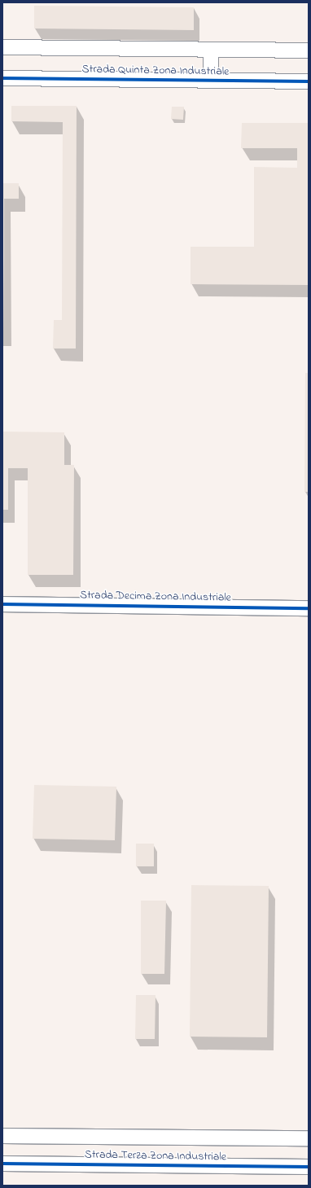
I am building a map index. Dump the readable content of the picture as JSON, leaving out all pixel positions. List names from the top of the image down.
{
  "streets": {
    "street": ["Strada Quinta Zona Industriale", "Strada Decima Zona Industriale", "Strada Terza Zona Industriale"]
  }
}
